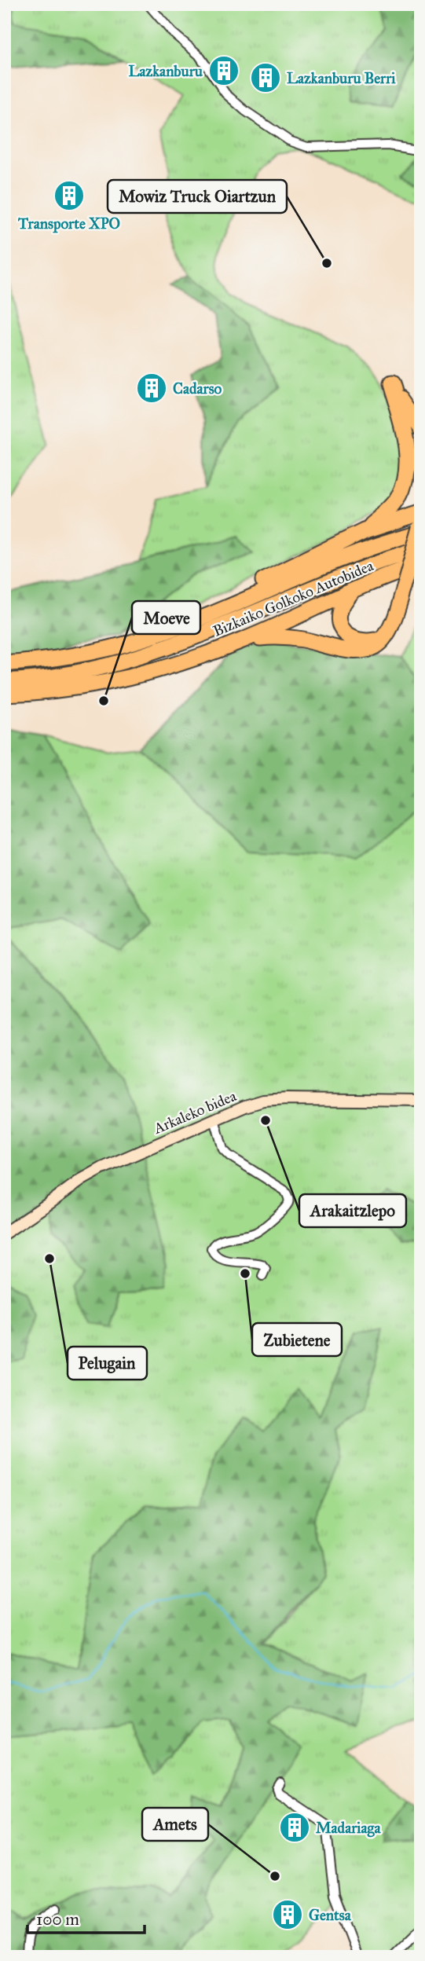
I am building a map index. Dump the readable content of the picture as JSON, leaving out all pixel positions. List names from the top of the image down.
{
  "streets": {
    "highway": ["Bizkaiko Golkoko Autobidea"],
    "street": ["Arkaleko bidea"]
  },
  "places": {
    "building": [
      "Lazkanburu",
      "Lazkanburu Berri",
      "Transporte XPO",
      "Cadarso",
      "Madariaga",
      "Gentsa"
    ],
    "other": [
      "Mowiz Truck Oiartzun",
      "Moeve",
      "Arakaitzlepo",
      "Pelugain",
      "Zubietene",
      "Amets"
    ]
  },
  "scale_bar": "100 m"
}
